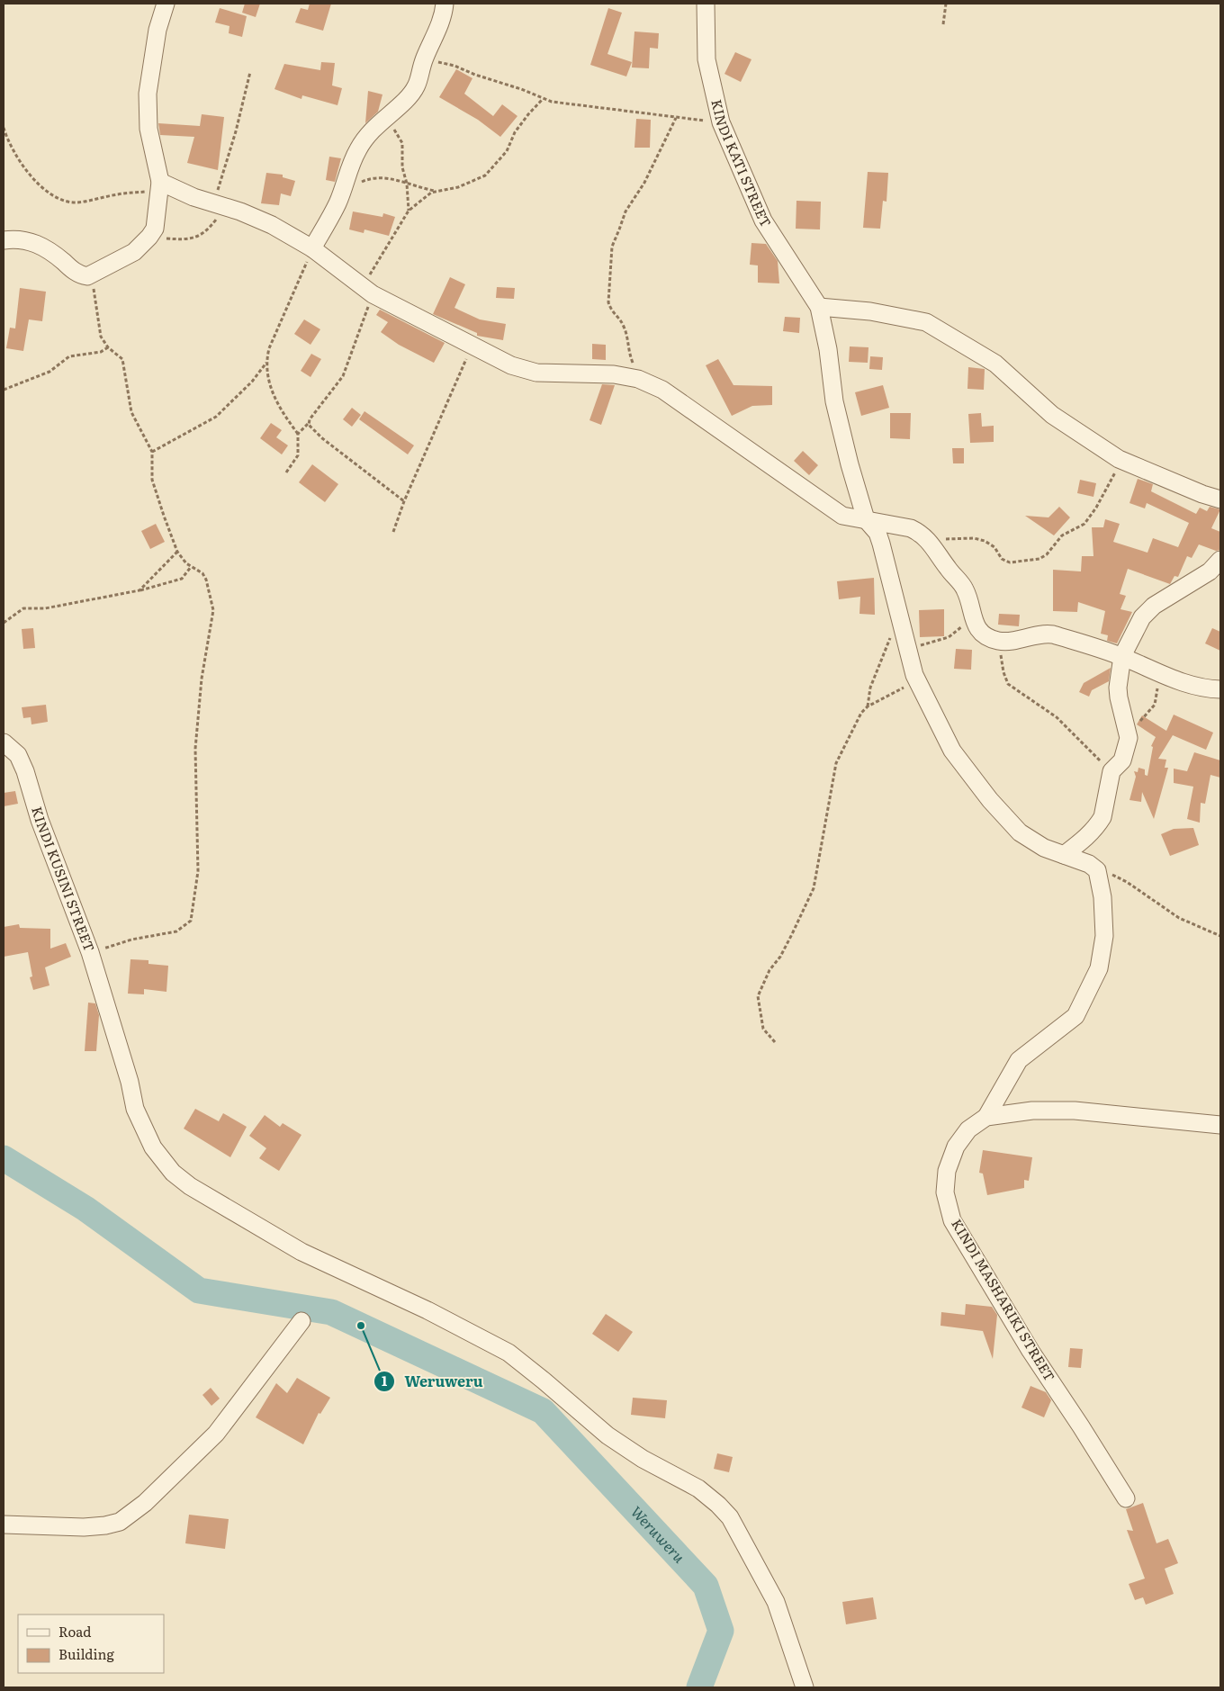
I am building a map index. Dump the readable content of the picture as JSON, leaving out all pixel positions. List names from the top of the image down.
{
  "streets": {
    "street": ["KINDI KATI STREET", "KINDI KUSINI STREET", "KINDI MASHARIKI STREET"]
  },
  "water": ["Weruweru"],
  "places": ["Weruweru"],
  "legend": ["Road", "Building"]
}
